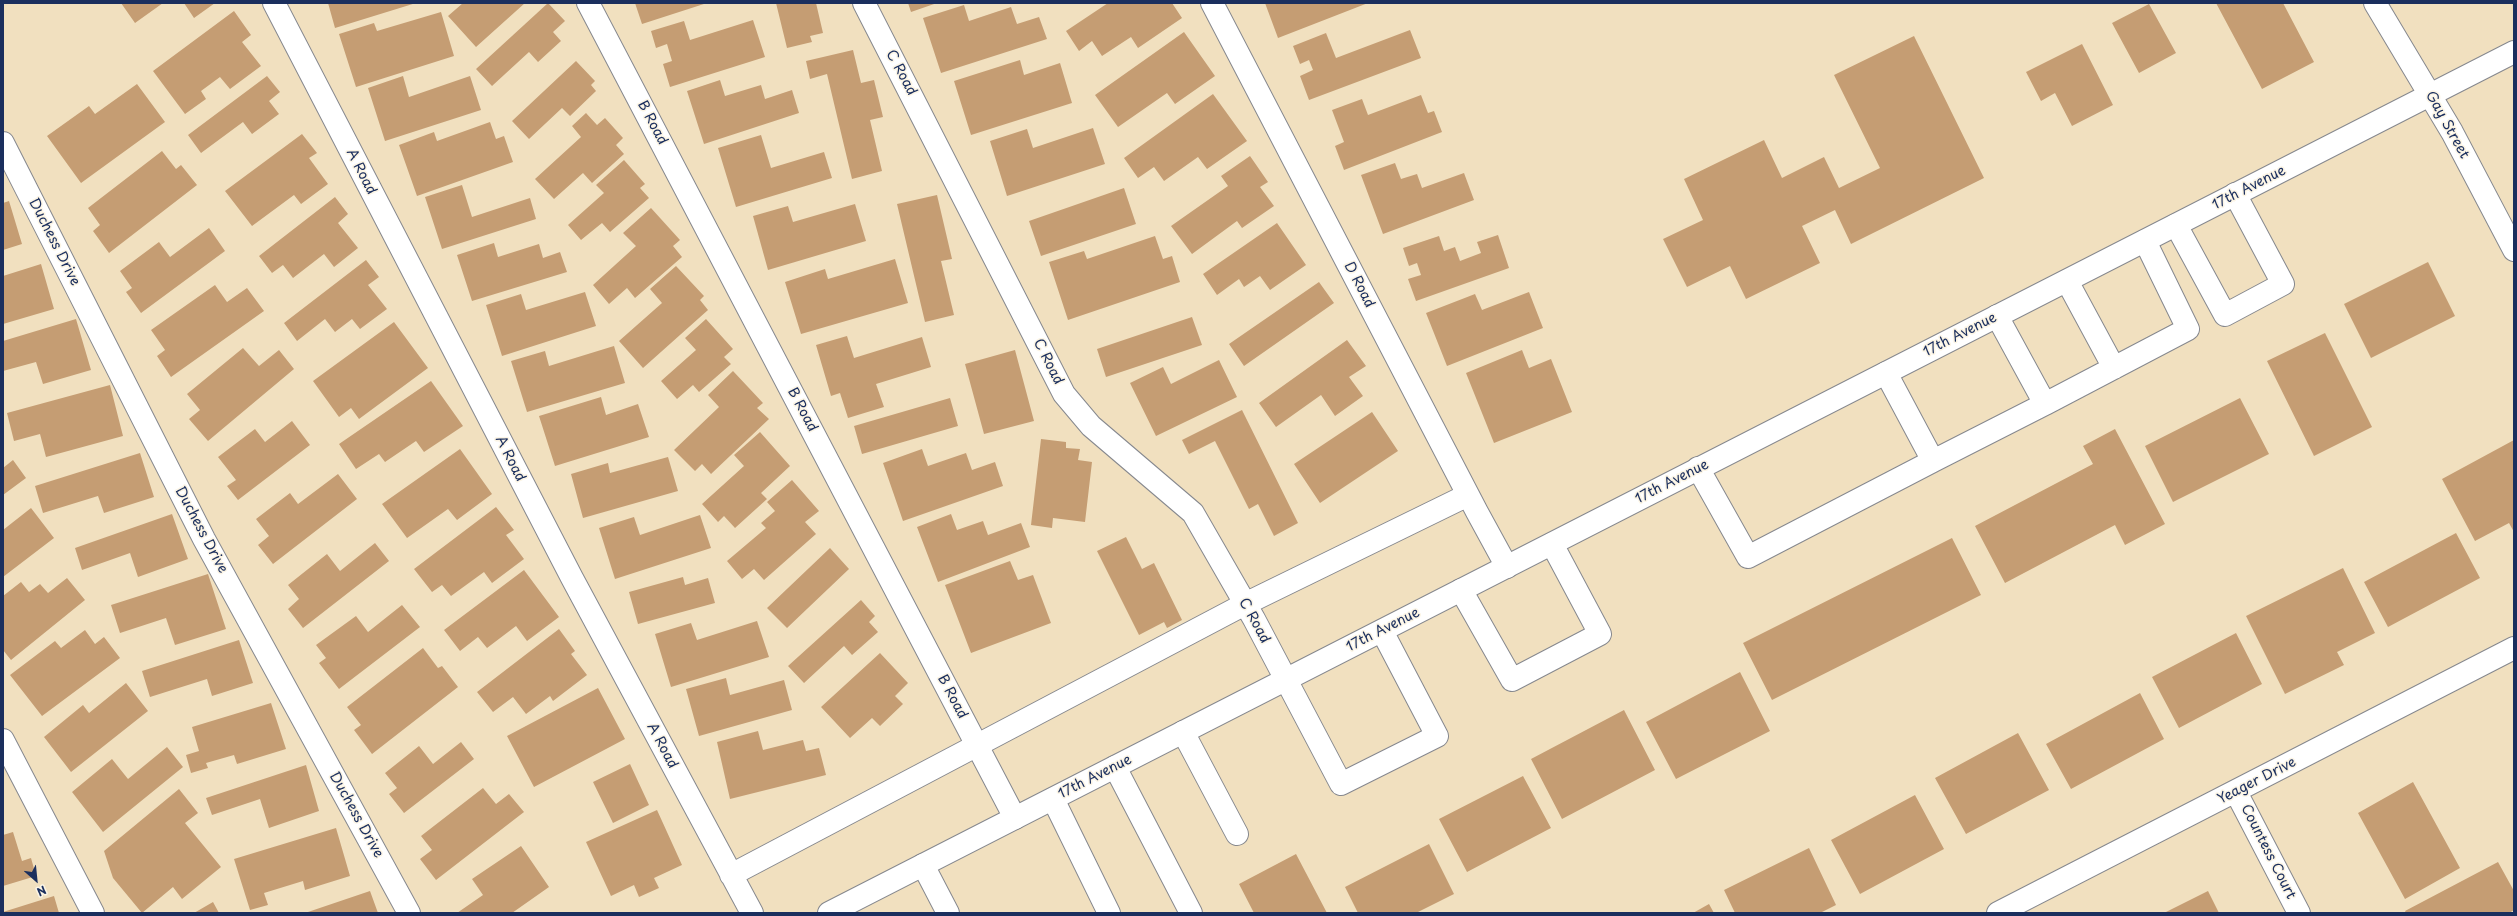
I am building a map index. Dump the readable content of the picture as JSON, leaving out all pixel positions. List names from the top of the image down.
{
  "streets": {
    "street": [
      "C Road",
      "B Road",
      "Gay Street",
      "A Road",
      "17th Avenue",
      "Duchess Drive",
      "D Road",
      "Yeager Drive",
      "Countess Court"
    ]
  },
  "crossings": [
    ["C Road", "17th Avenue"],
    ["B Road", "17th Avenue"],
    ["Gay Street", "17th Avenue"],
    ["17th Avenue", "D Road"],
    ["Yeager Drive", "Countess Court"]
  ],
  "north": "bottom right"
}
